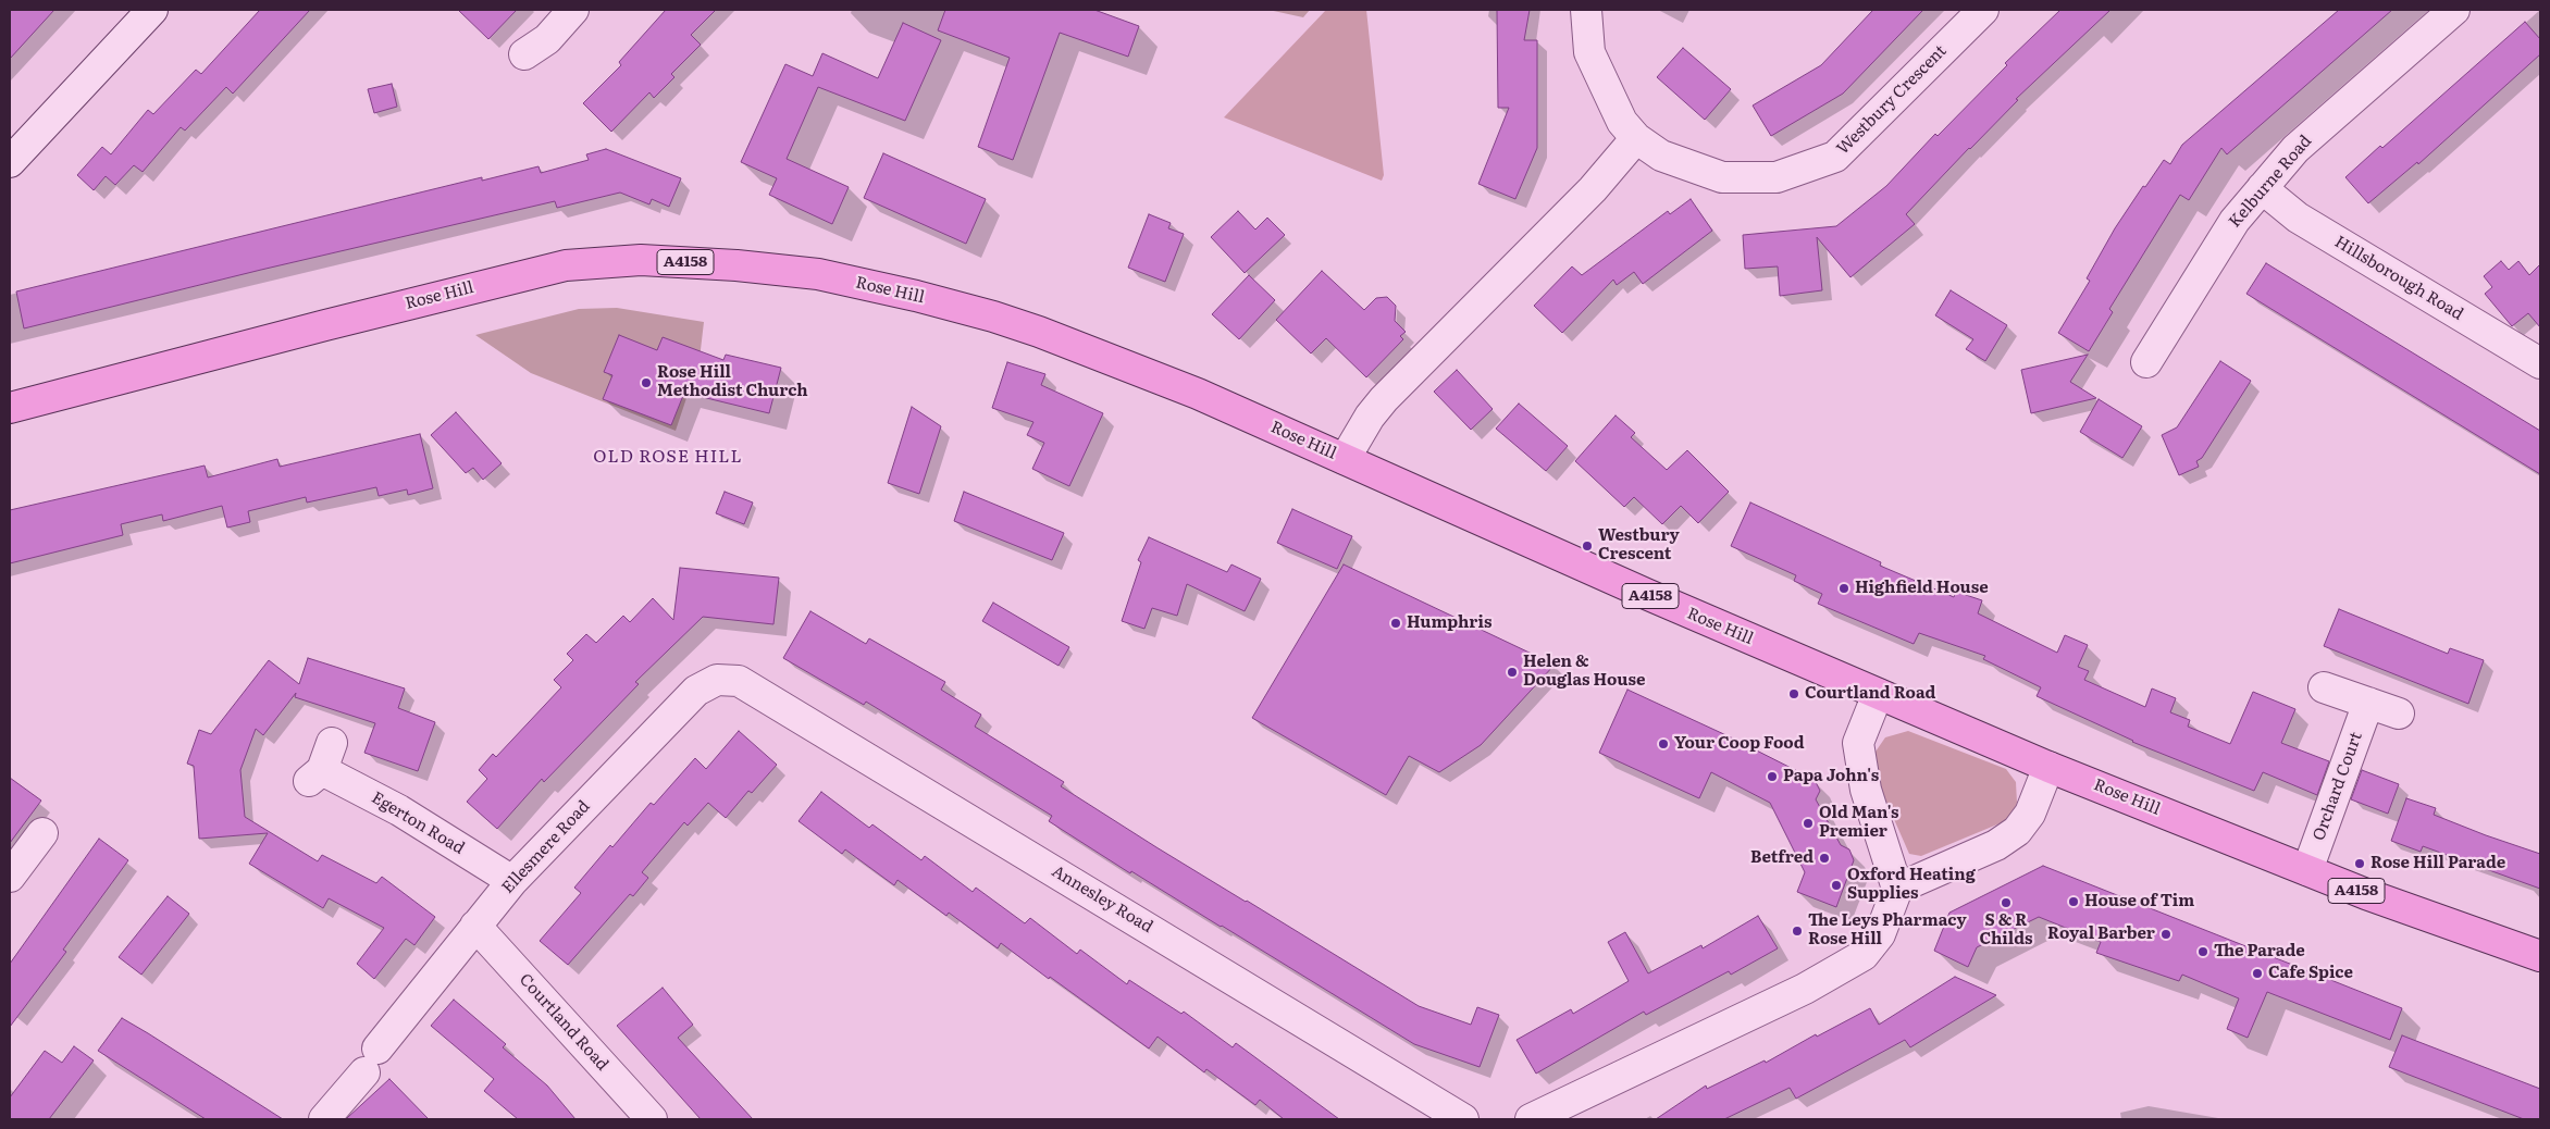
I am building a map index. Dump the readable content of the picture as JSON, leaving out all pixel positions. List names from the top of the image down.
{
  "streets": {
    "main road": ["A4158", "Rose Hill"],
    "street": [
      "Westbury Crescent",
      "Kelburne Road",
      "Hillsborough Road",
      "Orchard Court",
      "Egerton Road",
      "Ellesmere Road",
      "Annesley Road",
      "Courtland Road"
    ]
  },
  "crossings": [
    ["Kelburne Road", "Hillsborough Road"],
    ["Rose Hill", "Orchard Court"],
    ["Egerton Road", "Ellesmere Road"],
    ["Ellesmere Road", "Annesley Road"],
    ["Ellesmere Road", "Courtland Road"]
  ],
  "districts": ["OLD ROSE HILL"],
  "places": [
    "Rose Hill Methodist Church",
    "Westbury Crescent",
    "Highfield House",
    "Humphris",
    "Helen & Douglas House",
    "Courtland Road",
    "Your Coop Food",
    "Papa John's",
    "Old Man's Premier",
    "Betfred",
    "Rose Hill Parade",
    "Oxford Heating Supplies",
    "House of Tim",
    "S & R Childs",
    "The Leys Pharmacy Rose Hill",
    "Royal Barber",
    "The Parade",
    "Cafe Spice"
  ]
}
